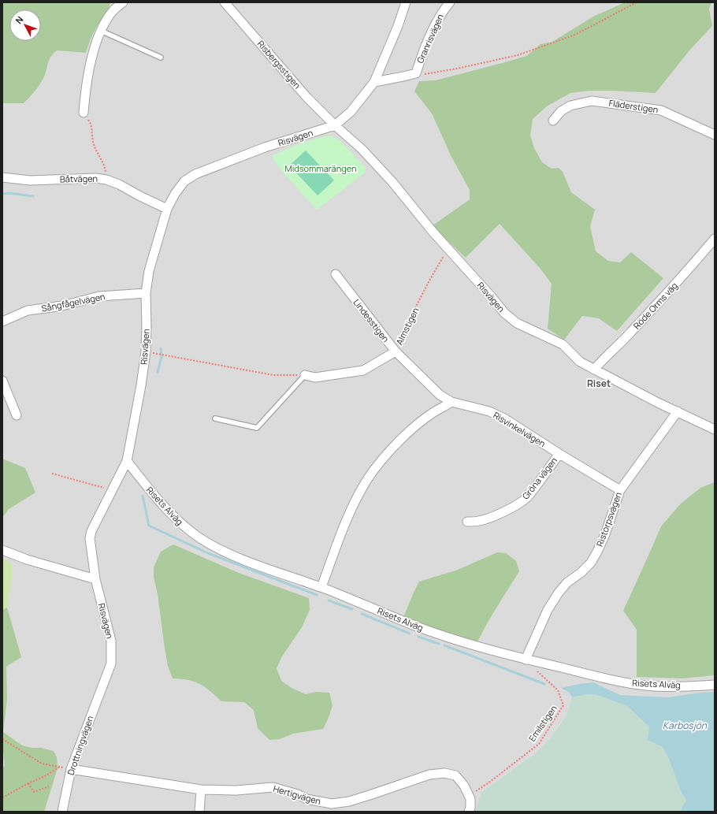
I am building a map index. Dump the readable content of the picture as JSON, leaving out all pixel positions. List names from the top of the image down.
{
  "streets": {
    "street": [
      "Granrisvägen",
      "Risbergsstigen",
      "Fläderstigen",
      "Risvägen",
      "Båtvägen",
      "Sångfågelvägen",
      "Röde Orms väg",
      "Lindesstigen",
      "Almstigen",
      "Risvinkelvägen",
      "Gröna vägen",
      "Risets Alväg",
      "Ristorpsvägen",
      "Drottningvägen",
      "Hertigvägen"
    ],
    "path": ["Emilstigen"]
  },
  "crossings": [
    ["Risbergsstigen", "Risvägen"],
    ["Risvägen", "Båtvägen"],
    ["Risvägen", "Sångfågelvägen"],
    ["Risvägen", "Röde Orms väg"],
    ["Risvägen", "Almstigen"],
    ["Risvägen", "Risets Alväg"],
    ["Risvägen", "Ristorpsvägen"],
    ["Risvägen", "Drottningvägen"],
    ["Lindesstigen", "Almstigen"],
    ["Lindesstigen", "Risvinkelvägen"],
    ["Risvinkelvägen", "Gröna vägen"],
    ["Risvinkelvägen", "Ristorpsvägen"],
    ["Risets Alväg", "Ristorpsvägen"],
    ["Emilstigen", "Hertigvägen"],
    ["Drottningvägen", "Hertigvägen"]
  ],
  "districts": ["Riset"],
  "water": ["Karbosjön"],
  "parks": ["Midsommarängen"],
  "north": "top left"
}
